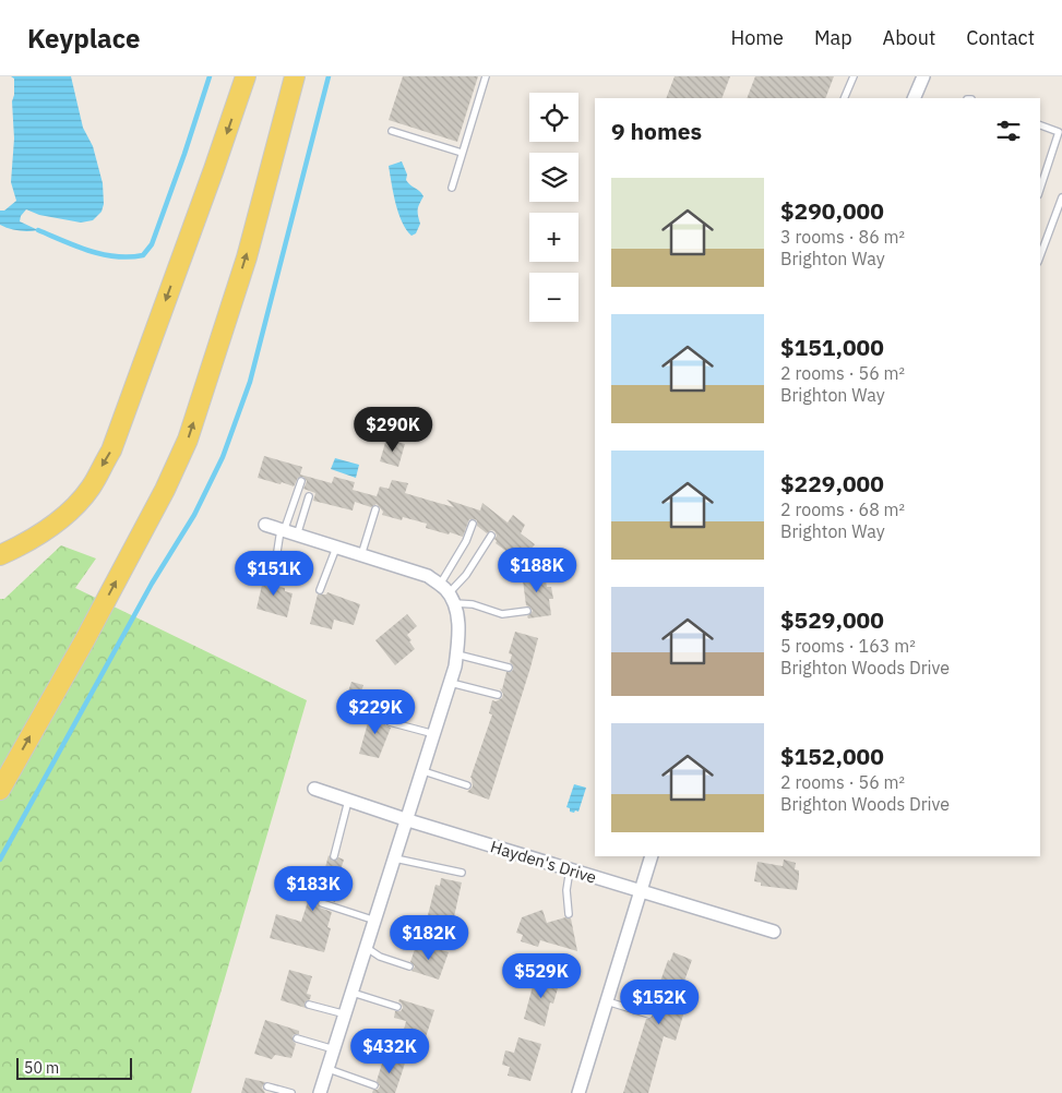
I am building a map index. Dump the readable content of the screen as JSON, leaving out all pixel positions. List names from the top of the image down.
{
  "streets": {
    "street": ["Hayden's Drive"]
  },
  "scale_bar": "50 m",
  "page": {
    "header": "Keyplace",
    "nav": [
      "Home",
      "Map",
      "About",
      "Contact"
    ],
    "map_buttons": ["+", "−"],
    "heading": "9 homes",
    "list": [
      {
        "name": "$290,000",
        "note": "3 rooms · 86 m² · Brighton Way"
      },
      {
        "name": "$151,000",
        "note": "2 rooms · 56 m² · Brighton Way"
      },
      {
        "name": "$229,000",
        "note": "2 rooms · 68 m² · Brighton Way"
      },
      {
        "name": "$529,000",
        "note": "5 rooms · 163 m² · Brighton Woods Drive"
      },
      {
        "name": "$152,000",
        "note": "2 rooms · 56 m² · Brighton Woods Drive"
      }
    ],
    "price": [
      "$290K",
      "$188K",
      "$151K",
      "$229K",
      "$183K",
      "$182K",
      "$529K",
      "$152K",
      "$432K"
    ],
    "scale": "50 m"
  }
}
